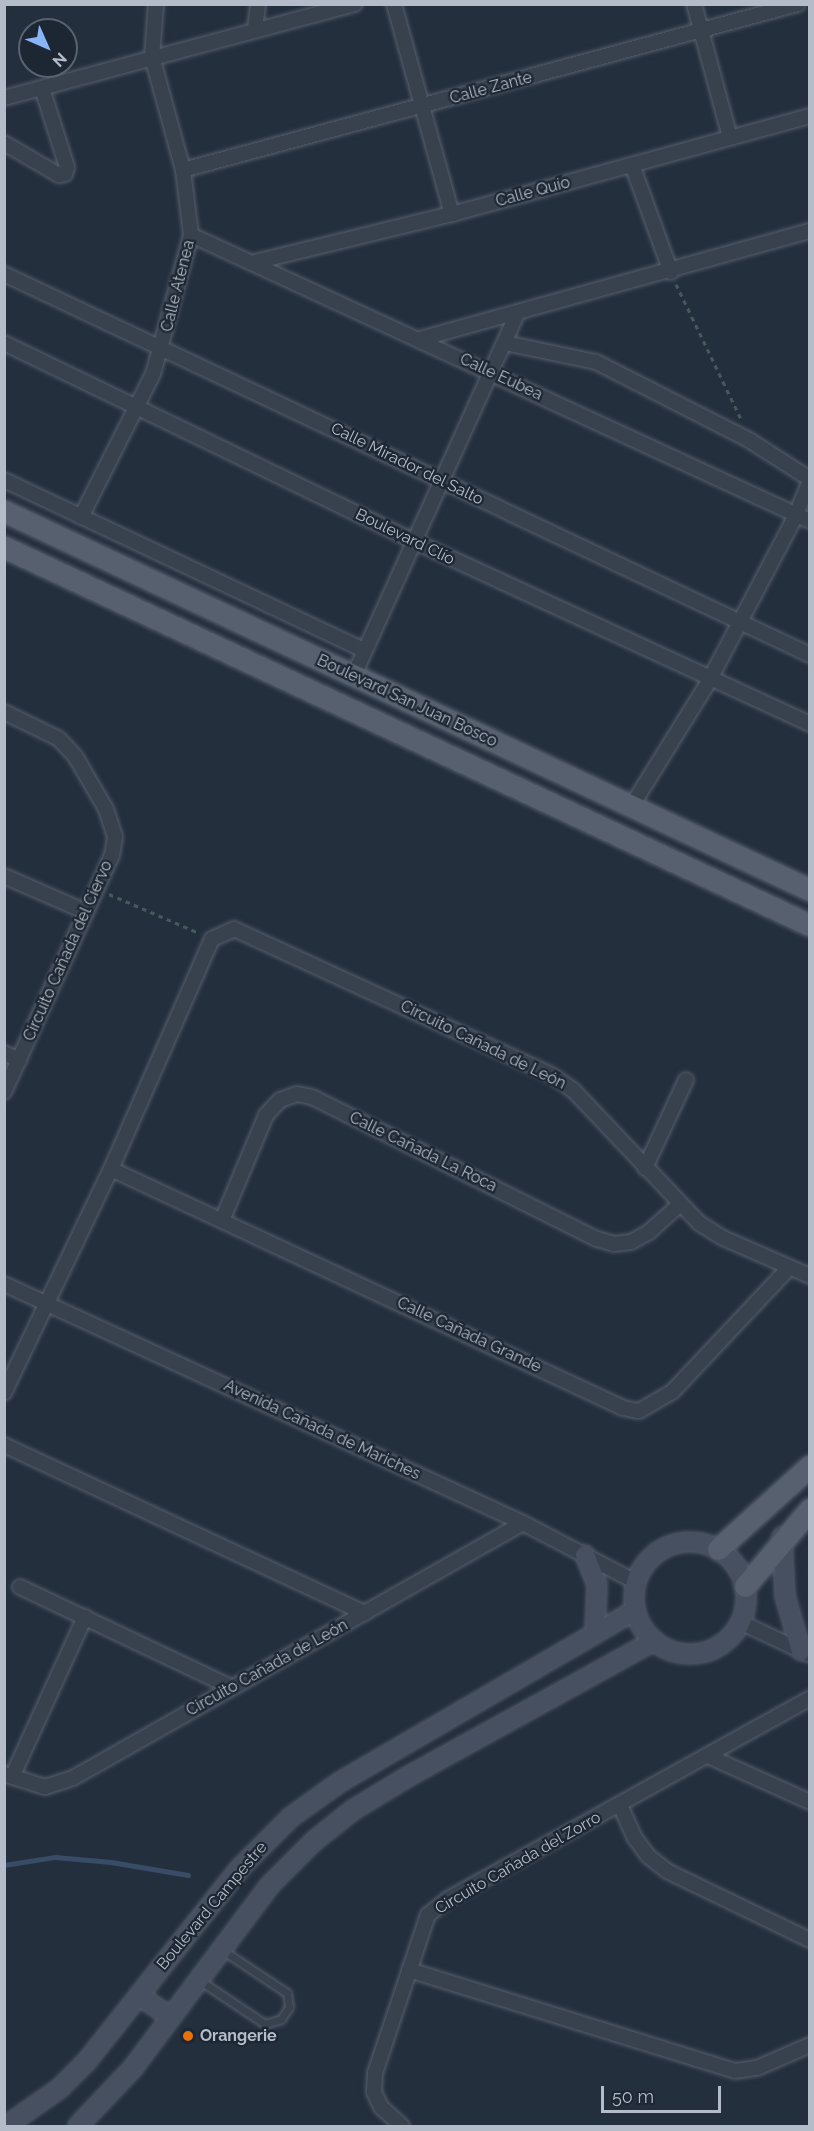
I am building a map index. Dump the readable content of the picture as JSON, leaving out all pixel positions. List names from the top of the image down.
{
  "streets": {
    "main road": ["Boulevard San Juan Bosco"],
    "street": [
      "Calle Zante",
      "Calle Quío",
      "Calle Atenea",
      "Calle Eubea",
      "Calle Mirador del Salto",
      "Boulevard Clío",
      "Circuito Cañada del Ciervo",
      "Circuito Cañada de León",
      "Calle Cañada La Roca",
      "Calle Cañada Grande",
      "Avenida Cañada de Mariches",
      "Circuito Cañada del Zorro",
      "Boulevard Campestre"
    ]
  },
  "crossings": [
    ["Calle Zante", "Calle Atenea"],
    ["Calle Quío", "Calle Eubea"],
    ["Calle Atenea", "Calle Eubea"],
    ["Calle Atenea", "Calle Mirador del Salto"],
    ["Calle Atenea", "Boulevard Clío"],
    ["Circuito Cañada de León", "Calle Cañada La Roca"],
    ["Circuito Cañada de León", "Calle Cañada Grande"],
    ["Circuito Cañada de León", "Avenida Cañada de Mariches"],
    ["Calle Cañada La Roca", "Calle Cañada Grande"],
    ["Avenida Cañada de Mariches", "Boulevard Campestre"]
  ],
  "places": ["Orangerie"],
  "scale_bar": "50 m",
  "north": "bottom right"
}
